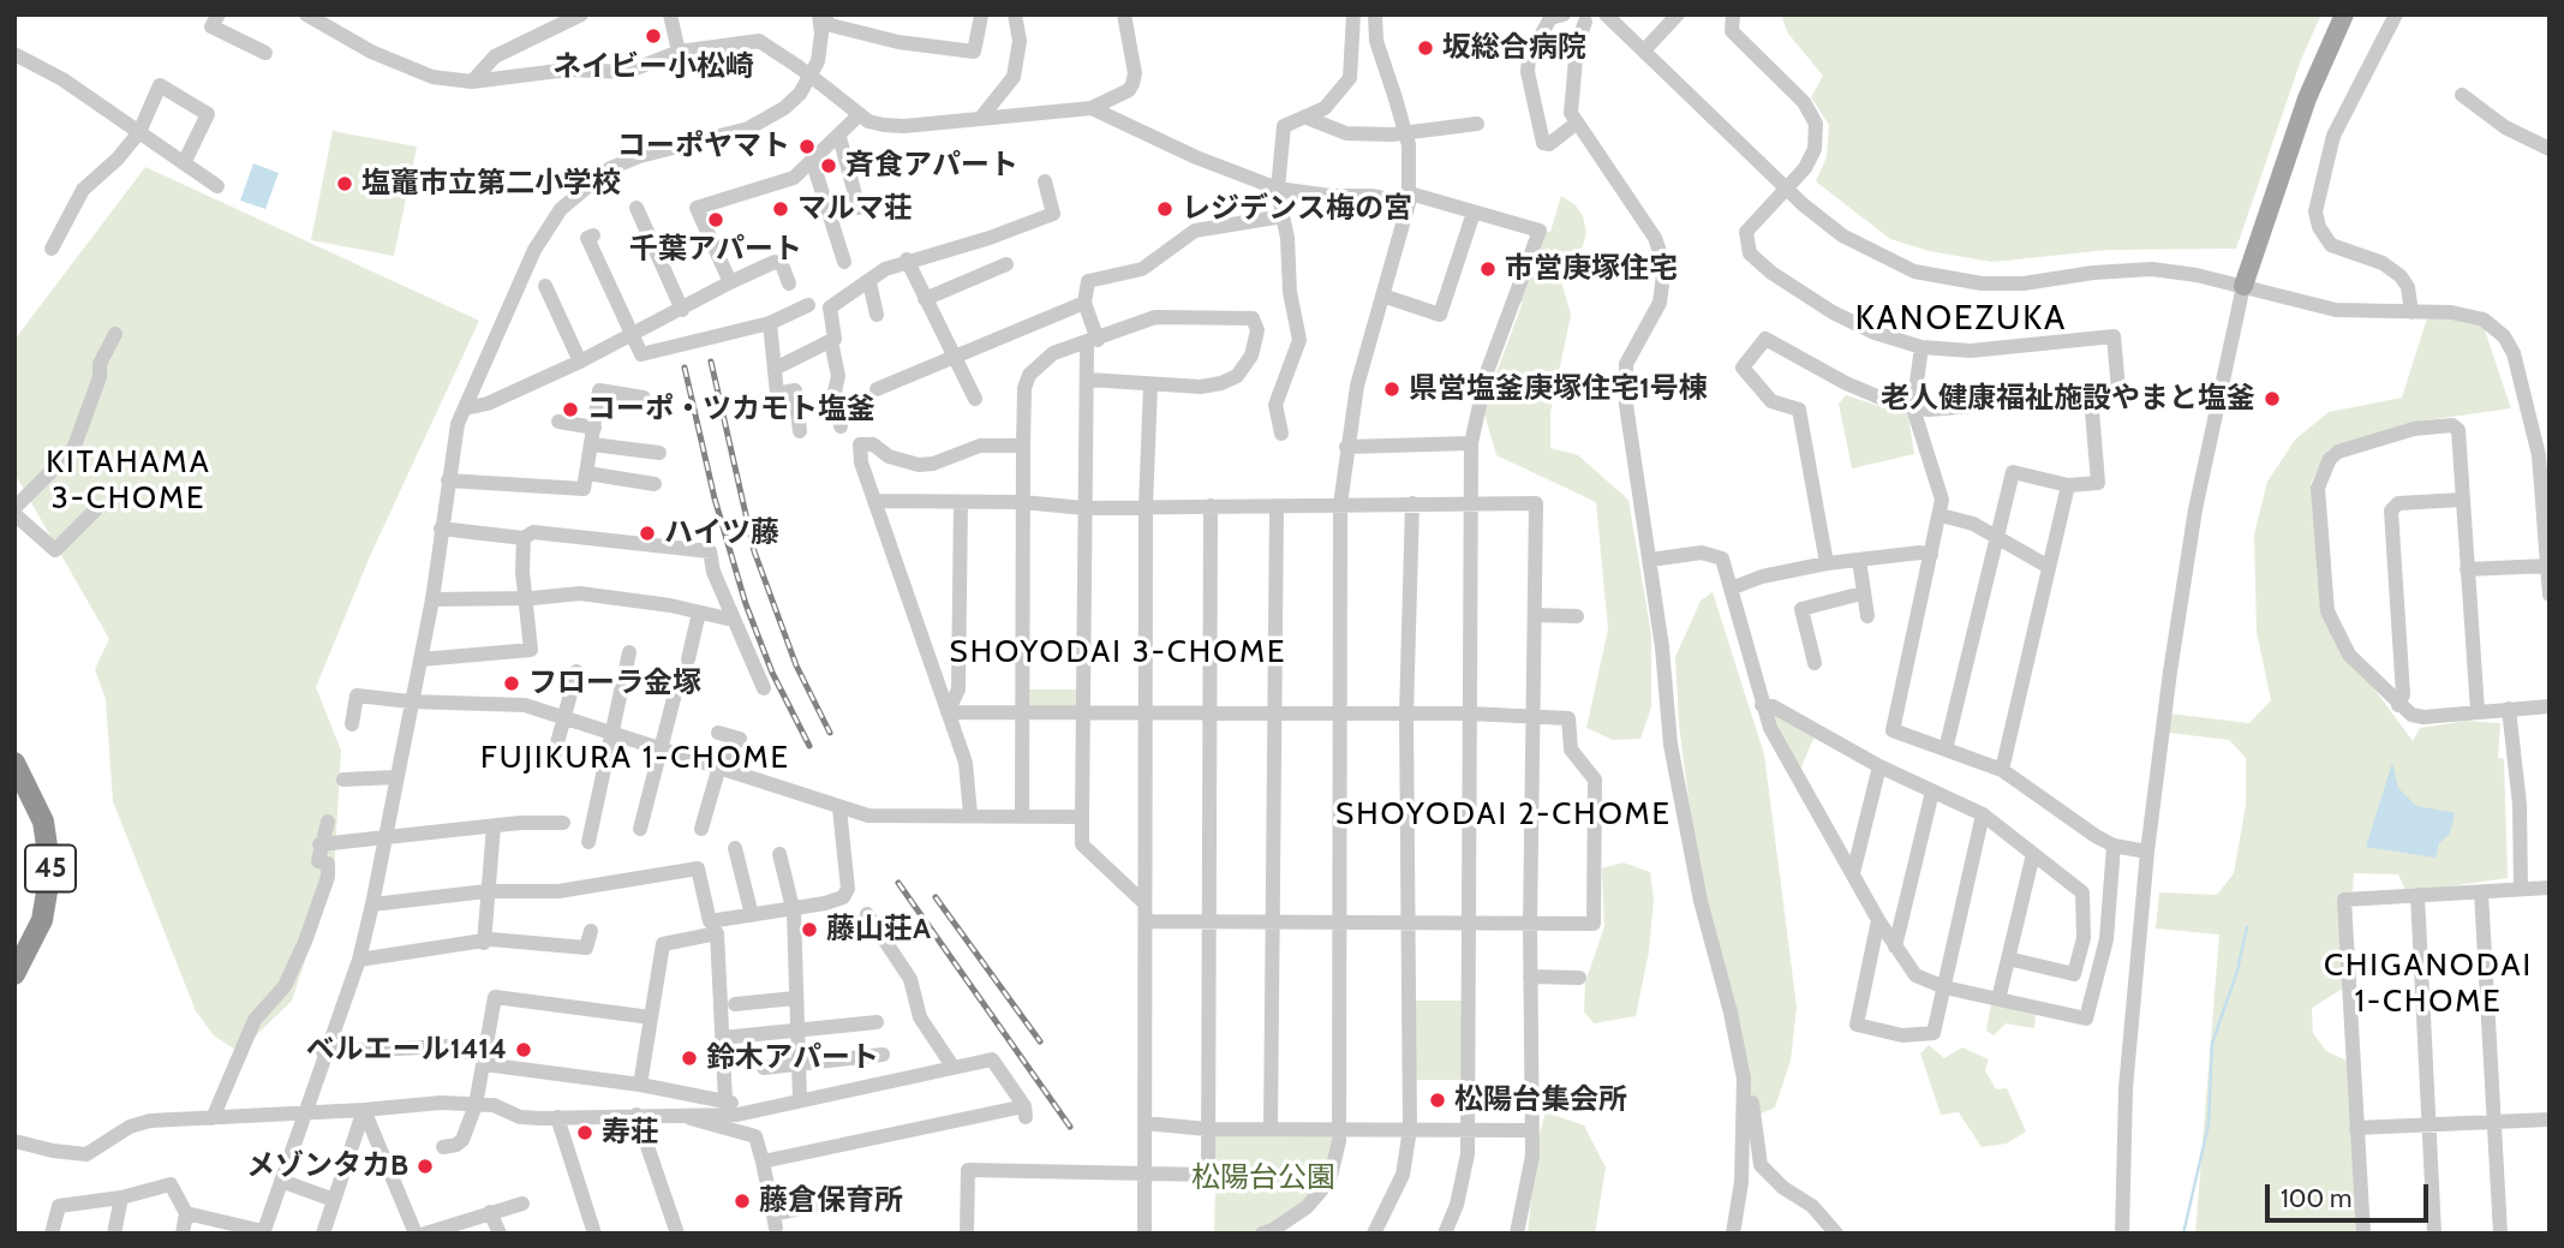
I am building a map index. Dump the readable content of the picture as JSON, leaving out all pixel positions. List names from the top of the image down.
{
  "streets": {
    "highway": ["45"]
  },
  "districts": [
    "KANOEZUKA",
    "KITAHAMA 3-CHOME",
    "SHOYODAI 3-CHOME",
    "FUJIKURA 1-CHOME",
    "SHOYODAI 2-CHOME",
    "CHIGANODAI 1-CHOME"
  ],
  "parks": ["松陽台公園"],
  "places": [
    "ネイビー小松崎",
    "坂総合病院",
    "コーポヤマト",
    "斉食アパート",
    "塩竈市立第二小学校",
    "マルマ荘",
    "レジデンス梅の宮",
    "千葉アパート",
    "市営庚塚住宅",
    "県営塩釜庚塚住宅1号棟",
    "老人健康福祉施設やまと塩釜",
    "コーポ・ツカモト塩釜",
    "ハイツ藤",
    "フローラ金塚",
    "藤山荘A",
    "ベルエール1414",
    "鈴木アパート",
    "松陽台集会所",
    "寿荘",
    "メゾンタカB",
    "藤倉保育所"
  ],
  "scale_bar": "100 m"
}
